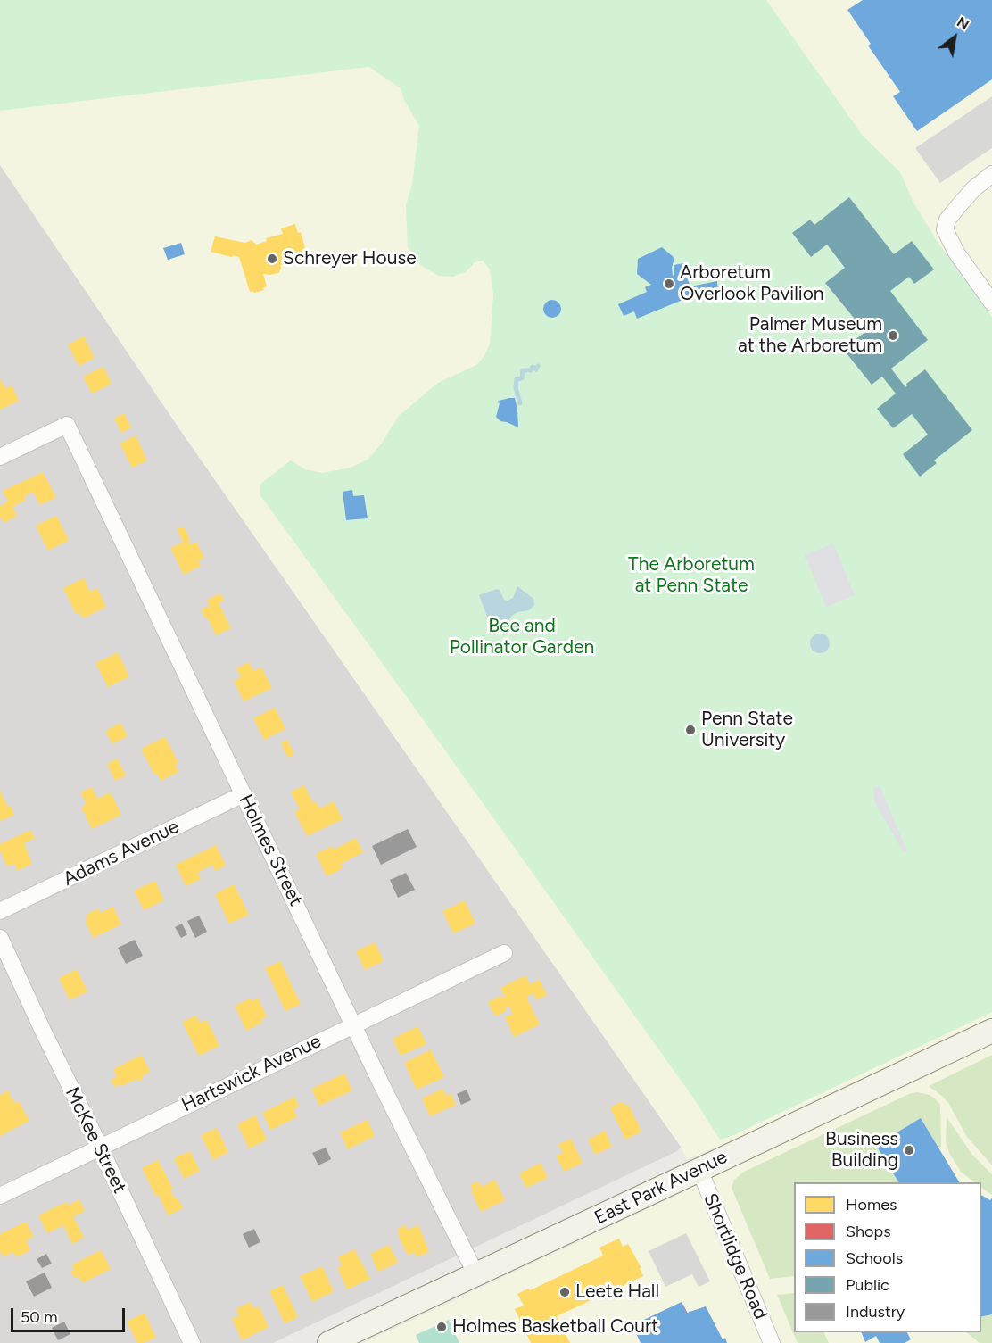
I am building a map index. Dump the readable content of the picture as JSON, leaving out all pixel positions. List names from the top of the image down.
{
  "streets": {
    "main road": ["East Park Avenue"],
    "street": [
      "Holmes Street",
      "Adams Avenue",
      "Hartswick Avenue",
      "McKee Street",
      "Shortlidge Road"
    ]
  },
  "crossings": [
    ["Holmes Street", "Adams Avenue"],
    ["Holmes Street", "Hartswick Avenue"],
    ["Holmes Street", "East Park Avenue"],
    ["Hartswick Avenue", "McKee Street"],
    ["East Park Avenue", "Shortlidge Road"]
  ],
  "parks": ["The Arboretum at Penn State", "Bee and Pollinator Garden"],
  "places": [
    "Schreyer House",
    "Arboretum Overlook Pavilion",
    "Palmer Museum at the Arboretum",
    "Penn State University",
    "Business Building",
    "Leete Hall",
    "Holmes Basketball Court"
  ],
  "legend": [
    "Homes",
    "Shops",
    "Schools",
    "Public",
    "Industry"
  ],
  "scale_bar": "50 m",
  "north": "top right"
}
